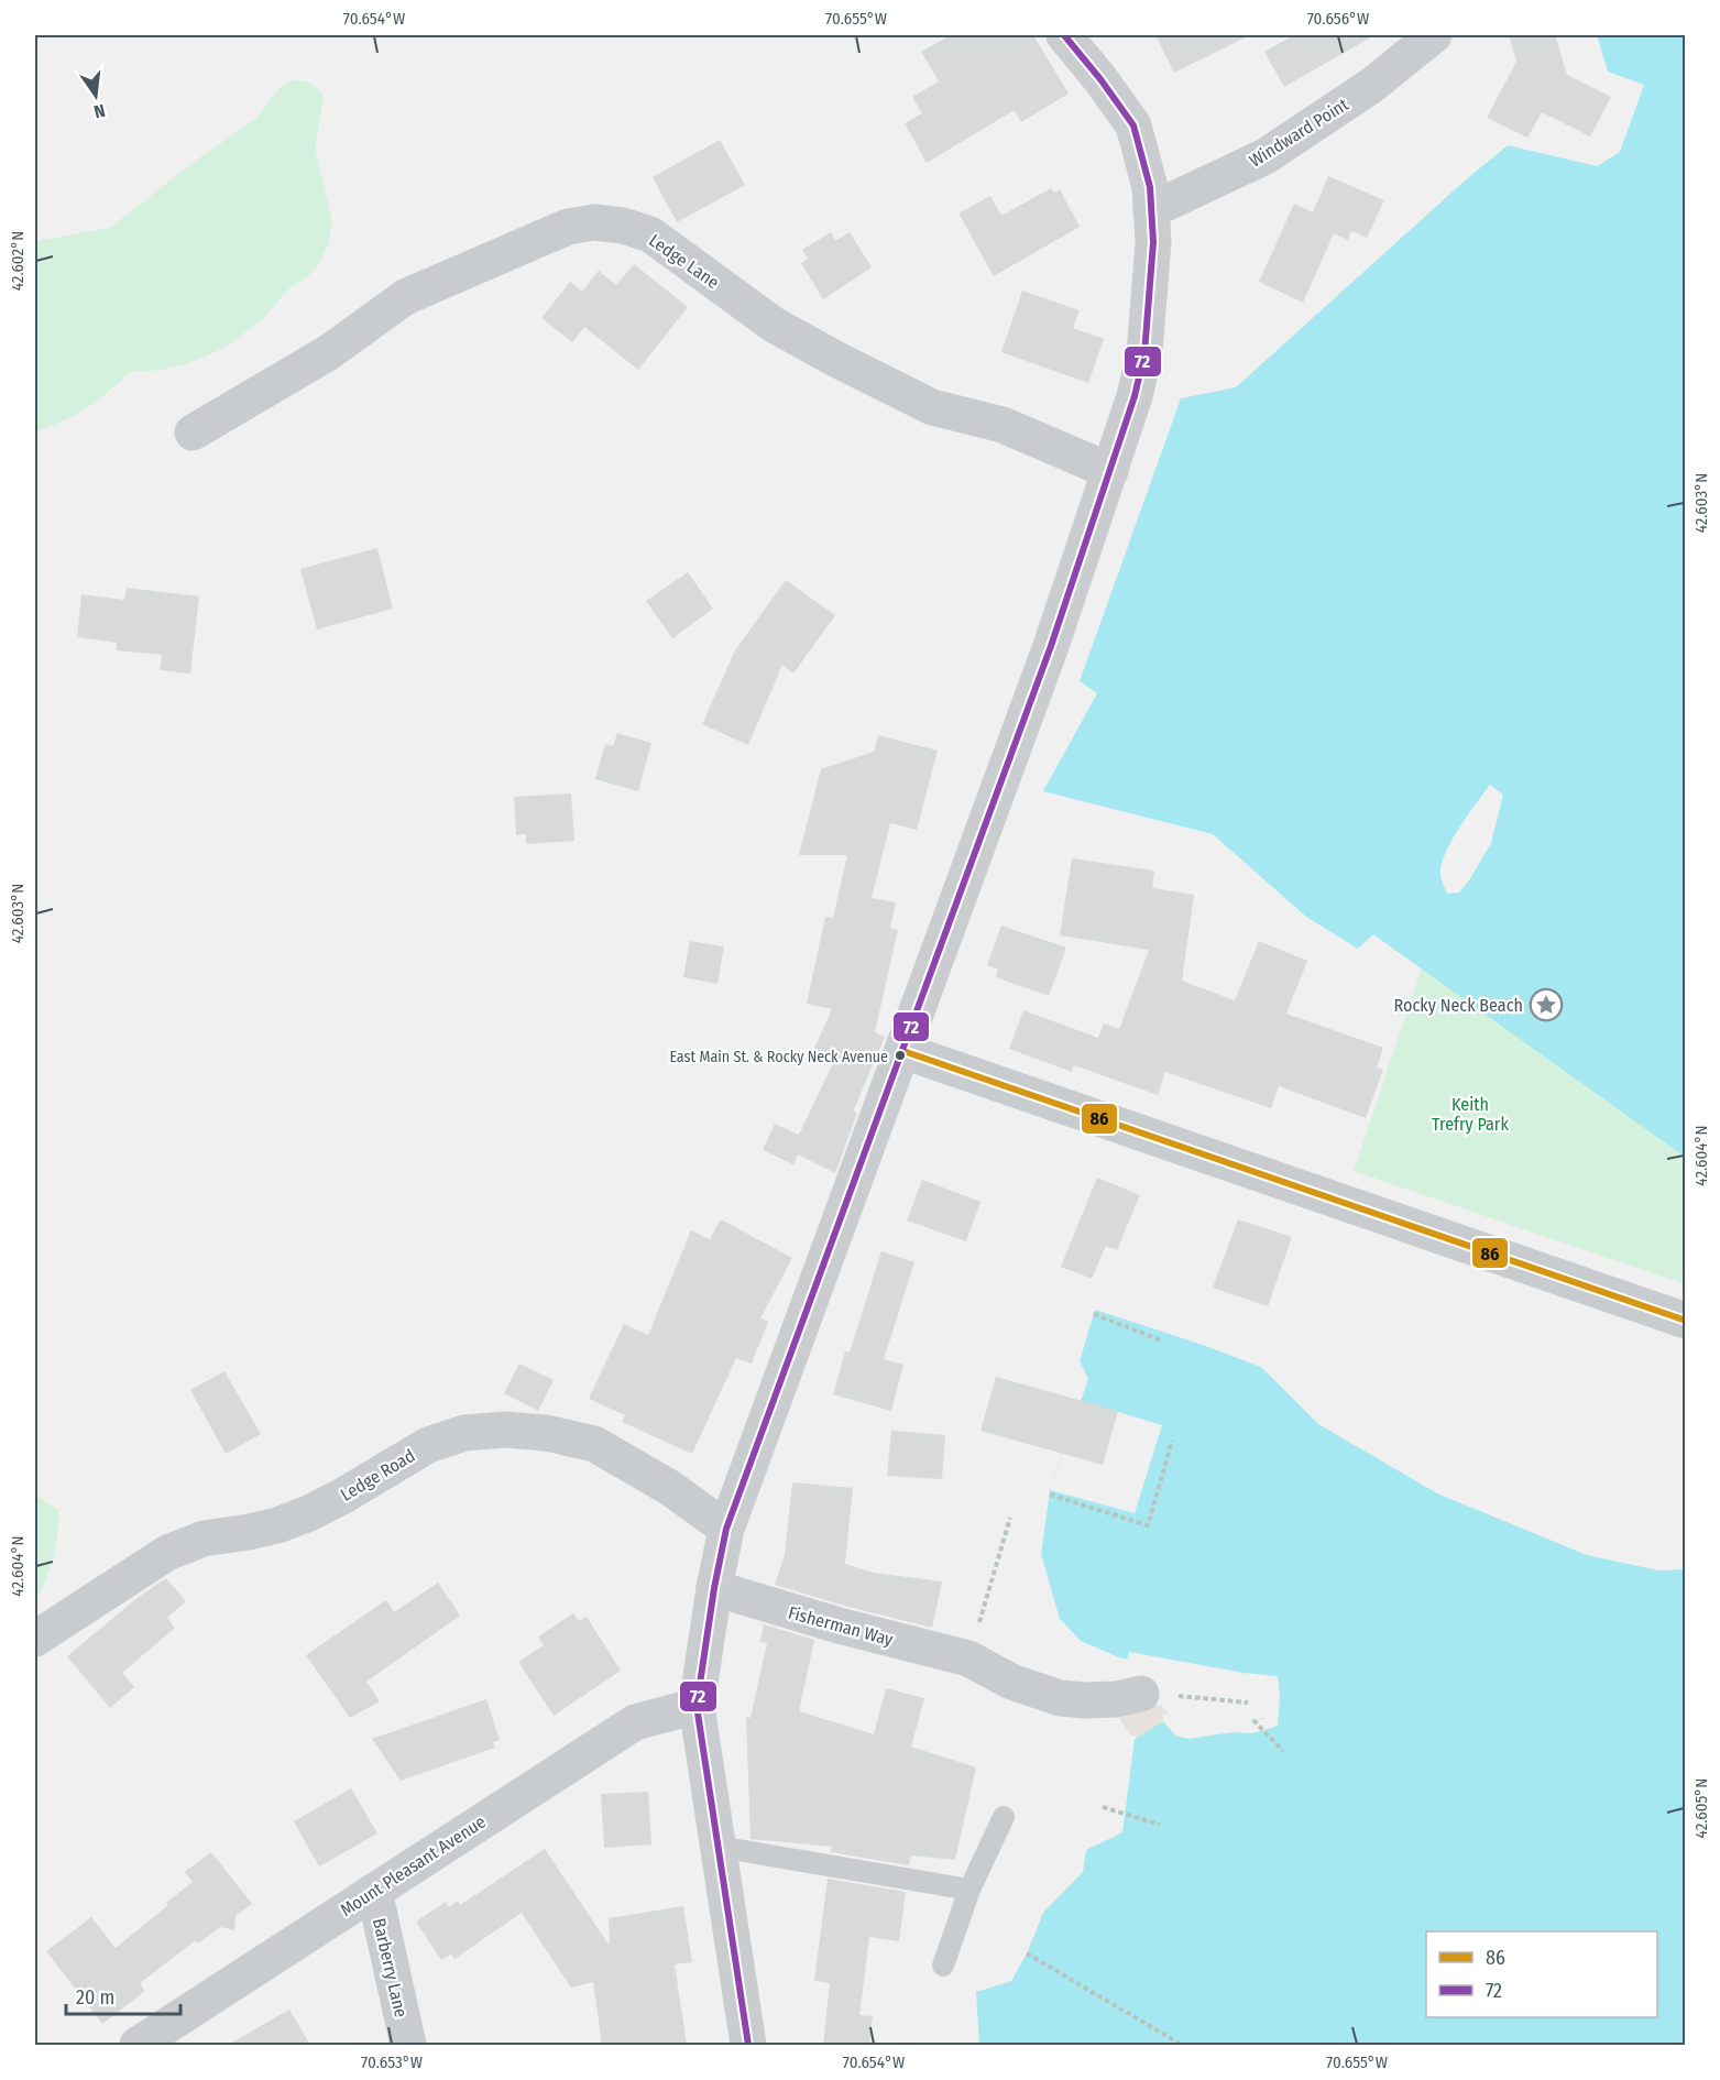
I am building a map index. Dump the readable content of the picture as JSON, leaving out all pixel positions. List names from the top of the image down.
{
  "streets": {
    "street": [
      "Windward Point",
      "Ledge Lane",
      "Ledge Road",
      "Fisherman Way",
      "Mount Pleasant Avenue",
      "Barberry Lane"
    ]
  },
  "crossings": [
    ["Mount Pleasant Avenue", "Barberry Lane"]
  ],
  "parks": ["Keith Trefry Park"],
  "places": {
    "place": ["Rocky Neck Beach"],
    "other": ["East Main St. & Rocky Neck Avenue"]
  },
  "lines": ["transit line 72", "transit line 86"],
  "legend": ["86", "72"],
  "scale_bar": "20 m",
  "north": "bottom",
  "coordinates": [
    "70.654°W",
    "70.655°W",
    "70.656°W",
    "42.602°N",
    "42.603°N",
    "42.604°N",
    "42.605°N",
    "70.653°W"
  ]
}
